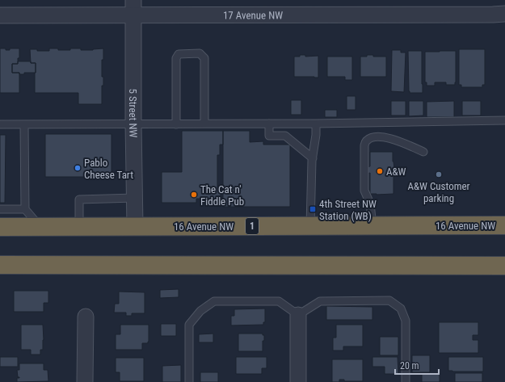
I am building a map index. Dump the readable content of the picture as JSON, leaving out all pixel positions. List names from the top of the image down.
{
  "streets": {
    "highway": ["16 Avenue NW", "1"],
    "street": ["17 Avenue NW", "5 Street NW"]
  },
  "crossings": [
    ["17 Avenue NW", "5 Street NW"],
    ["5 Street NW", "16 Avenue NW"]
  ],
  "places": {
    "other": [
      "Pablo Cheese Tart",
      "A&W",
      "A&W Customer parking",
      "The Cat n' Fiddle Pub"
    ],
    "transit": ["4th Street NW Station (WB)"]
  },
  "scale_bar": "20 m"
}
